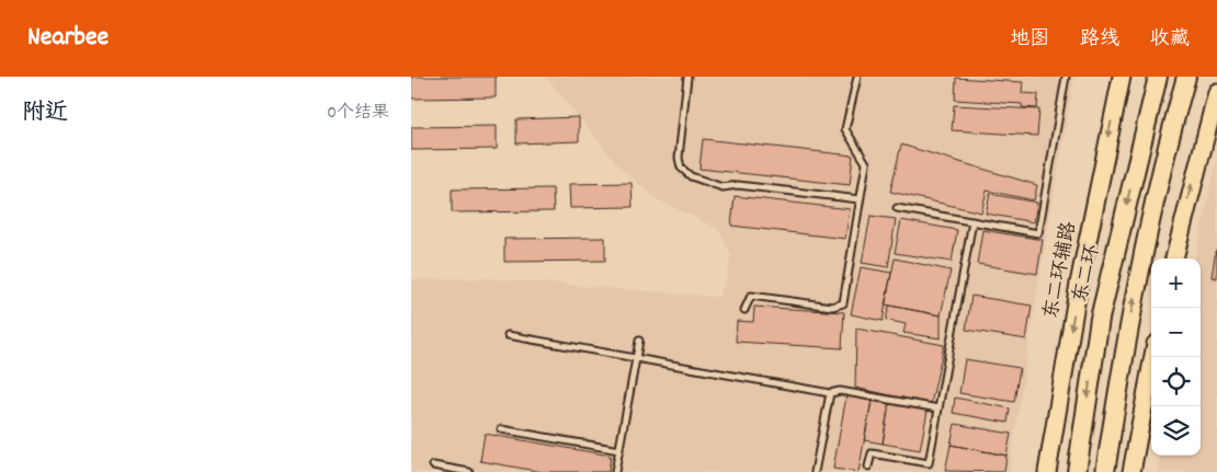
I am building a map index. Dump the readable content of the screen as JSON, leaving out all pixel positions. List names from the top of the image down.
{
  "streets": {
    "highway": ["东二环"],
    "main road": ["东二环辅路"]
  },
  "page": {
    "header": "Nearbee",
    "nav": ["地图", "路线", "收藏"],
    "heading": ["附近", "0个结果"],
    "map_buttons": ["+", "−"]
  }
}
